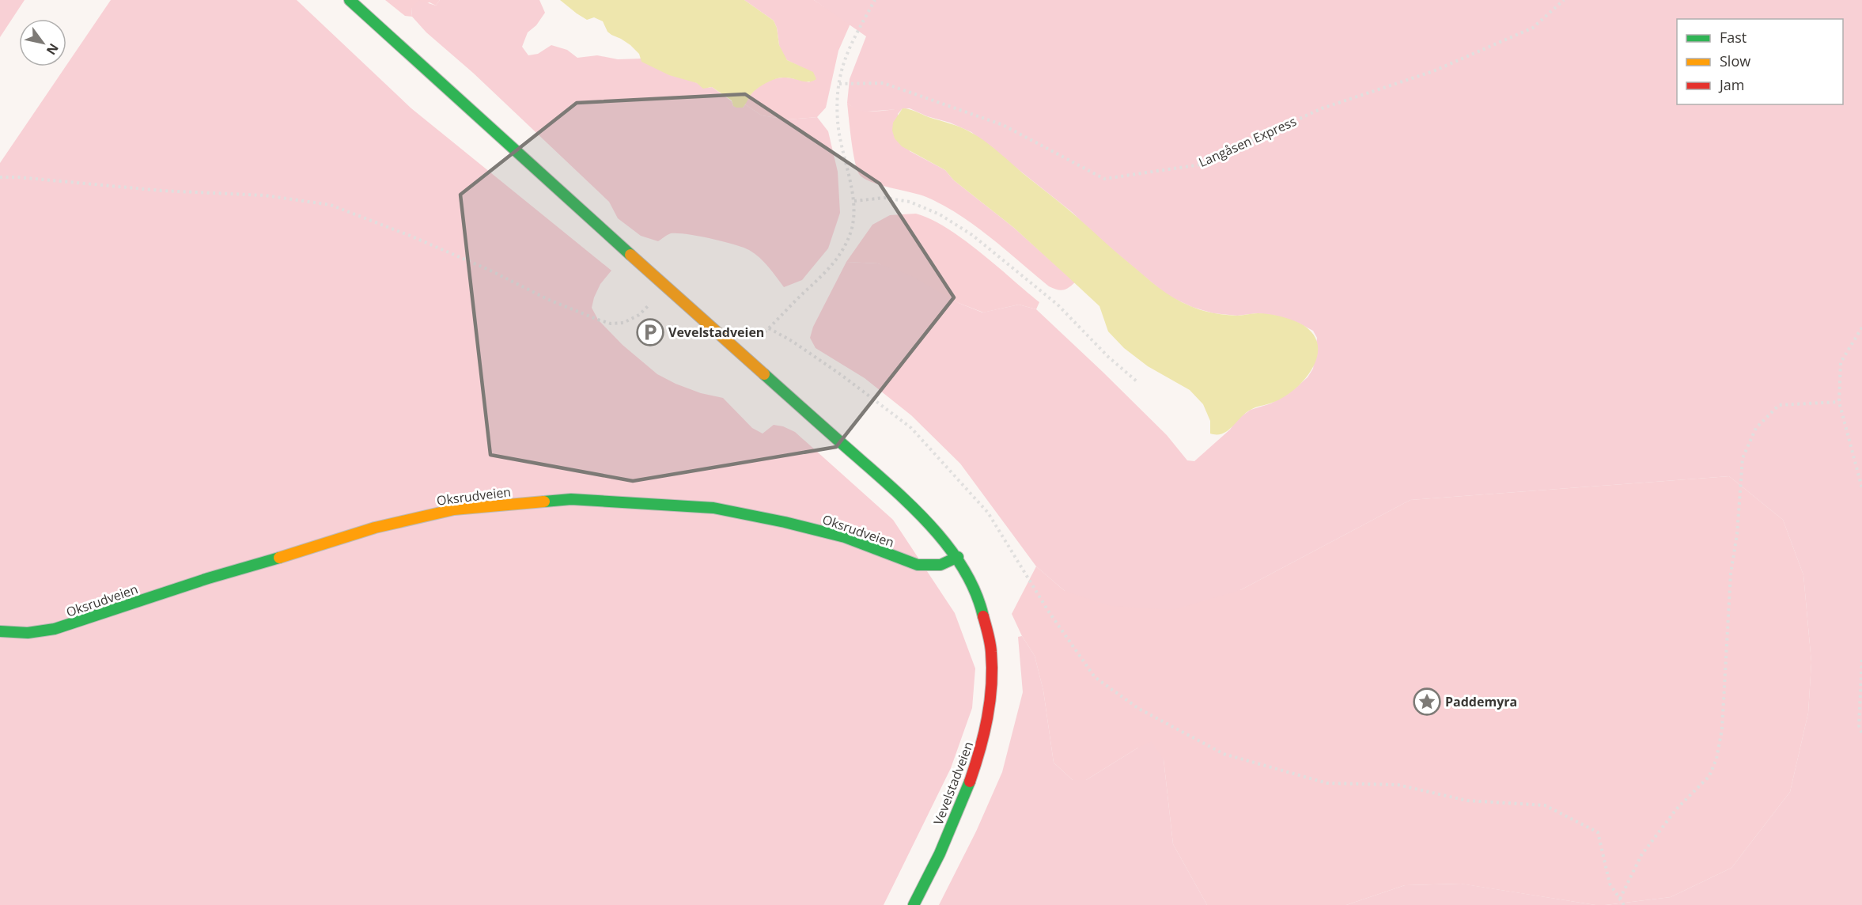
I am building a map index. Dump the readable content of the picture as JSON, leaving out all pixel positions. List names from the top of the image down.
{
  "streets": {
    "main road": ["Oksrudveien", "Vevelstadveien"],
    "path": ["Langåsen Express"]
  },
  "crossings": [
    ["Oksrudveien", "Vevelstadveien"]
  ],
  "places": {
    "parking": ["Vevelstadveien"],
    "place": ["Paddemyra"]
  },
  "legend": ["Fast", "Slow", "Jam"],
  "north": "bottom right"
}
